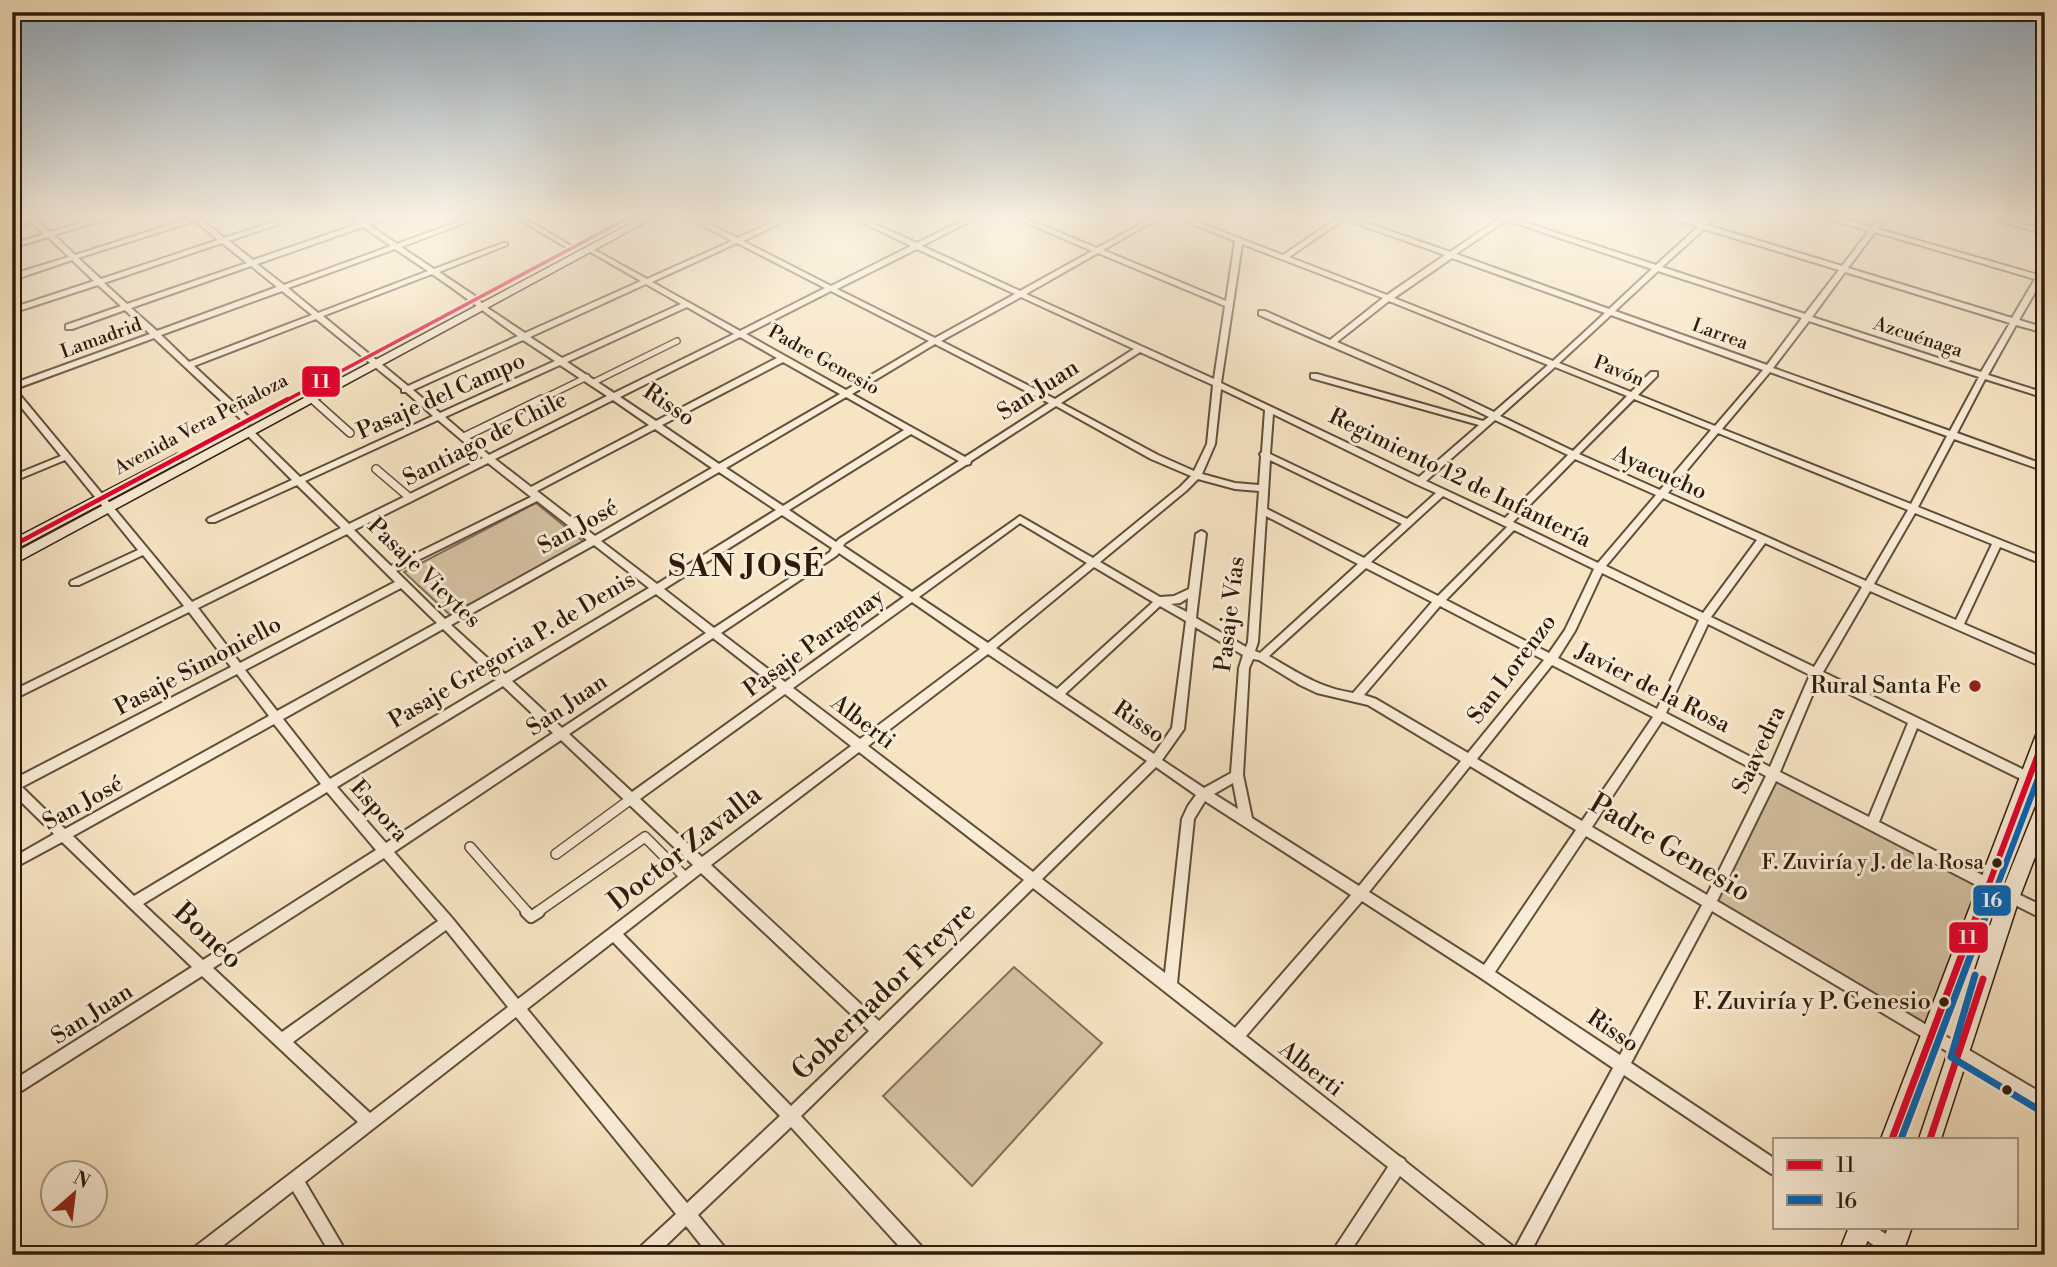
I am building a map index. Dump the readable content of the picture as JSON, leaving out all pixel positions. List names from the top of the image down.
{
  "streets": {
    "main road": ["Avenida Vera Peñaloza"],
    "street": [
      "Larrea",
      "Azcuénaga",
      "Lamadrid",
      "Padre Genesio",
      "Pavón",
      "San Juan",
      "Pasaje del Campo",
      "Risso",
      "Santiago de Chile",
      "Ayacucho",
      "Regimiento 12 de Infantería",
      "San José",
      "Pasaje Vieytes",
      "Pasaje Vías",
      "Pasaje Paraguay",
      "Pasaje Gregoria P. de Denis",
      "Pasaje Simoniello",
      "San Lorenzo",
      "Javier de la Rosa",
      "Alberti",
      "Saavedra",
      "Espora",
      "Doctor Zavalla",
      "Boneo",
      "Gobernador Freyre"
    ]
  },
  "crossings": [
    ["Larrea", "San Lorenzo"],
    ["Larrea", "Saavedra"],
    ["Azcuénaga", "San Lorenzo"],
    ["Azcuénaga", "Saavedra"],
    ["Lamadrid", "Pasaje Vieytes"],
    ["Lamadrid", "Alberti"],
    ["Lamadrid", "Espora"],
    ["Padre Genesio", "San Juan"],
    ["Padre Genesio", "Pasaje del Campo"],
    ["Padre Genesio", "Santiago de Chile"],
    ["Padre Genesio", "San José"],
    ["Padre Genesio", "Pasaje Vías"],
    ["Padre Genesio", "Pasaje Paraguay"],
    ["Padre Genesio", "Pasaje Gregoria P. de Denis"],
    ["Padre Genesio", "San Lorenzo"],
    ["Padre Genesio", "Saavedra"],
    ["Padre Genesio", "Doctor Zavalla"],
    ["Pavón", "San Lorenzo"],
    ["Pavón", "Saavedra"],
    ["San Juan", "Risso"],
    ["San Juan", "Regimiento 12 de Infantería"],
    ["San Juan", "Pasaje Vieytes"],
    ["San Juan", "Alberti"],
    ["San Juan", "Espora"],
    ["San Juan", "Boneo"],
    ["Pasaje del Campo", "Risso"],
    ["Pasaje del Campo", "Pasaje Vieytes"],
    ["Pasaje del Campo", "Alberti"],
    ["Risso", "Avenida Vera Peñaloza"],
    ["Risso", "Santiago de Chile"],
    ["Risso", "San José"],
    ["Risso", "Pasaje Vías"],
    ["Risso", "Pasaje Paraguay"],
    ["Risso", "Pasaje Gregoria P. de Denis"],
    ["Risso", "San Lorenzo"],
    ["Risso", "Saavedra"],
    ["Risso", "Doctor Zavalla"],
    ["Risso", "Gobernador Freyre"],
    ["Avenida Vera Peñaloza", "Pasaje Vieytes"],
    ["Avenida Vera Peñaloza", "Alberti"],
    ["Avenida Vera Peñaloza", "Espora"],
    ["Santiago de Chile", "Pasaje Vieytes"],
    ["Santiago de Chile", "Alberti"],
    ["Santiago de Chile", "Espora"],
    ["Ayacucho", "San Lorenzo"],
    ["Ayacucho", "Saavedra"],
    ["Regimiento 12 de Infantería", "San José"],
    ["Regimiento 12 de Infantería", "Pasaje Vías"],
    ["Regimiento 12 de Infantería", "San Lorenzo"],
    ["Regimiento 12 de Infantería", "Saavedra"],
    ["San José", "Pasaje Vieytes"],
    ["San José", "Alberti"],
    ["San José", "Espora"],
    ["San José", "Boneo"],
    ["Pasaje Vieytes", "Pasaje Paraguay"],
    ["Pasaje Vieytes", "Pasaje Gregoria P. de Denis"],
    ["Pasaje Vieytes", "Pasaje Simoniello"],
    ["Pasaje Vieytes", "Doctor Zavalla"],
    ["Pasaje Vieytes", "Gobernador Freyre"],
    ["Pasaje Vías", "Javier de la Rosa"],
    ["Pasaje Vías", "Gobernador Freyre"],
    ["Pasaje Paraguay", "Alberti"],
    ["Pasaje Gregoria P. de Denis", "Alberti"],
    ["Pasaje Gregoria P. de Denis", "Espora"],
    ["Pasaje Gregoria P. de Denis", "Boneo"],
    ["Pasaje Simoniello", "Espora"],
    ["Pasaje Simoniello", "Boneo"],
    ["San Lorenzo", "Javier de la Rosa"],
    ["San Lorenzo", "Alberti"],
    ["Javier de la Rosa", "Saavedra"],
    ["Alberti", "Doctor Zavalla"],
    ["Alberti", "Gobernador Freyre"],
    ["Espora", "Doctor Zavalla"],
    ["Espora", "Gobernador Freyre"],
    ["Doctor Zavalla", "Boneo"]
  ],
  "districts": ["SAN JOSÉ"],
  "places": ["Rural Santa Fe", "F. Zuviría y J. de la Rosa", "F. Zuviría y P. Genesio"],
  "lines": ["transit line 11", "transit line 16"],
  "legend": ["11", "16"],
  "north": "top right"
}
